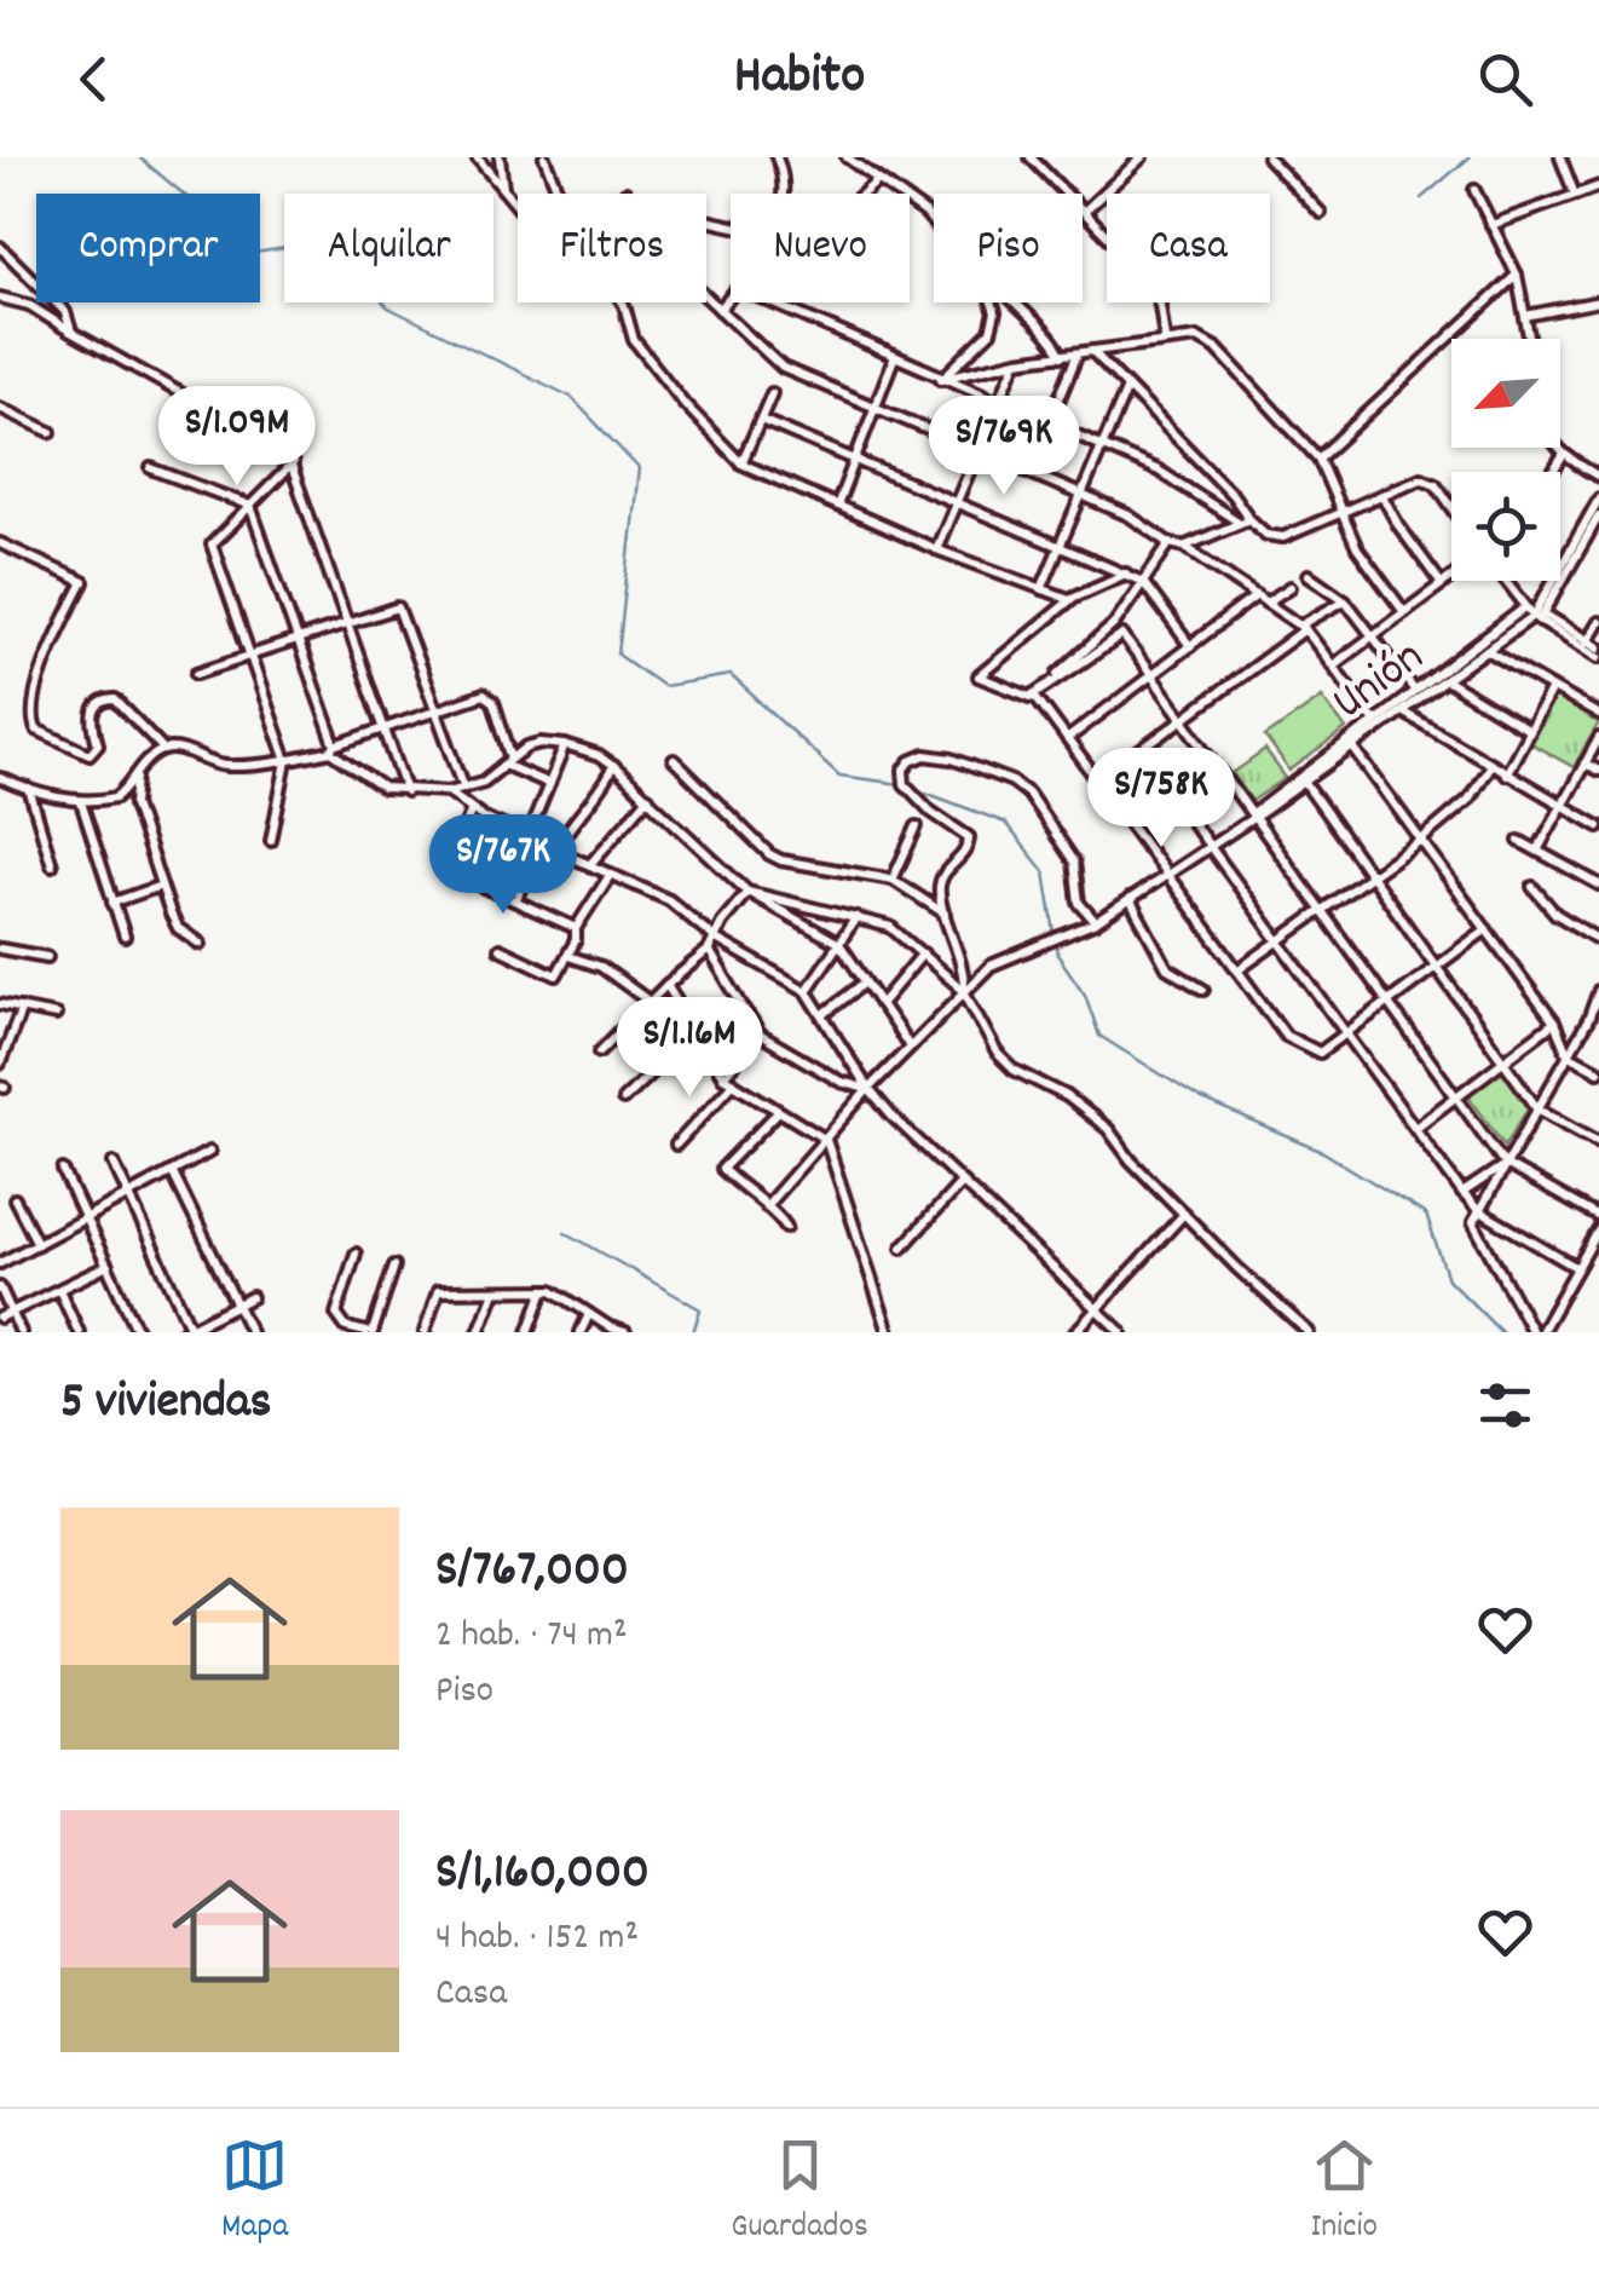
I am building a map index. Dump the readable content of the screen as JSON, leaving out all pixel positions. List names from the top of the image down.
{
  "streets": {
    "street": ["Unión"]
  },
  "north": "bottom left",
  "page": {
    "header": "Habito",
    "chip": [
      "Comprar",
      "Alquilar",
      "Filtros",
      "Nuevo",
      "Piso",
      "Casa"
    ],
    "price": [
      "S/1.09M",
      "S/769K",
      "S/758K",
      "S/767K",
      "S/1.16M"
    ],
    "heading": "5 viviendas",
    "list": [
      {
        "name": "S/767,000",
        "note": "2 hab. · 74 m² · Piso"
      },
      {
        "name": "S/1,160,000",
        "note": "4 hab. · 152 m² · Casa"
      }
    ],
    "tabs": ["Mapa", "Guardados", "Inicio"]
  }
}
